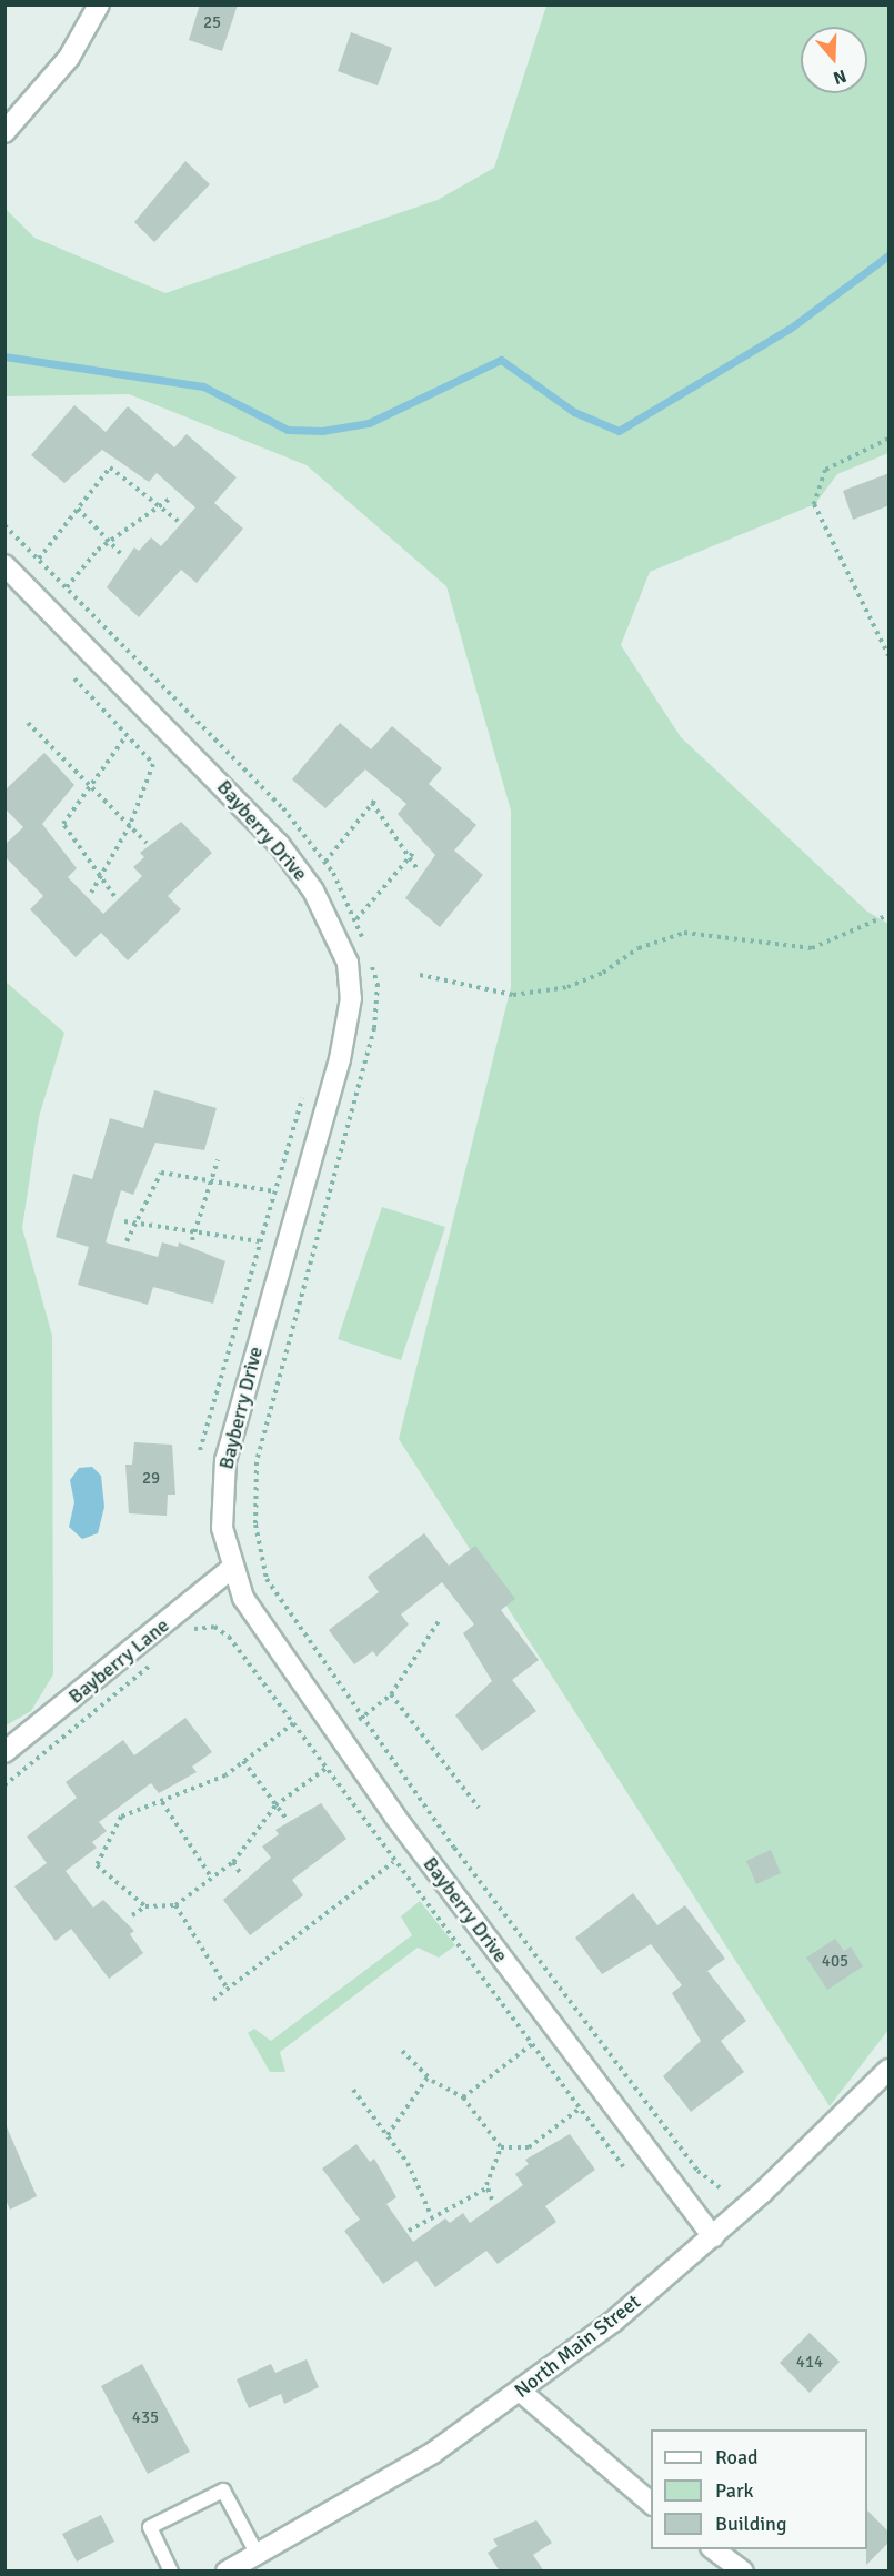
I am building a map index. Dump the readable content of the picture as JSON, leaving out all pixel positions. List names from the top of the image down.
{
  "streets": {
    "street": ["Bayberry Drive", "Bayberry Lane", "North Main Street"]
  },
  "crossings": [
    ["Bayberry Drive", "Bayberry Lane"],
    ["Bayberry Drive", "North Main Street"]
  ],
  "house_numbers": [
    "25",
    "29",
    "405",
    "414",
    "435"
  ],
  "legend": ["Road", "Park", "Building"],
  "north": "bottom"
}
